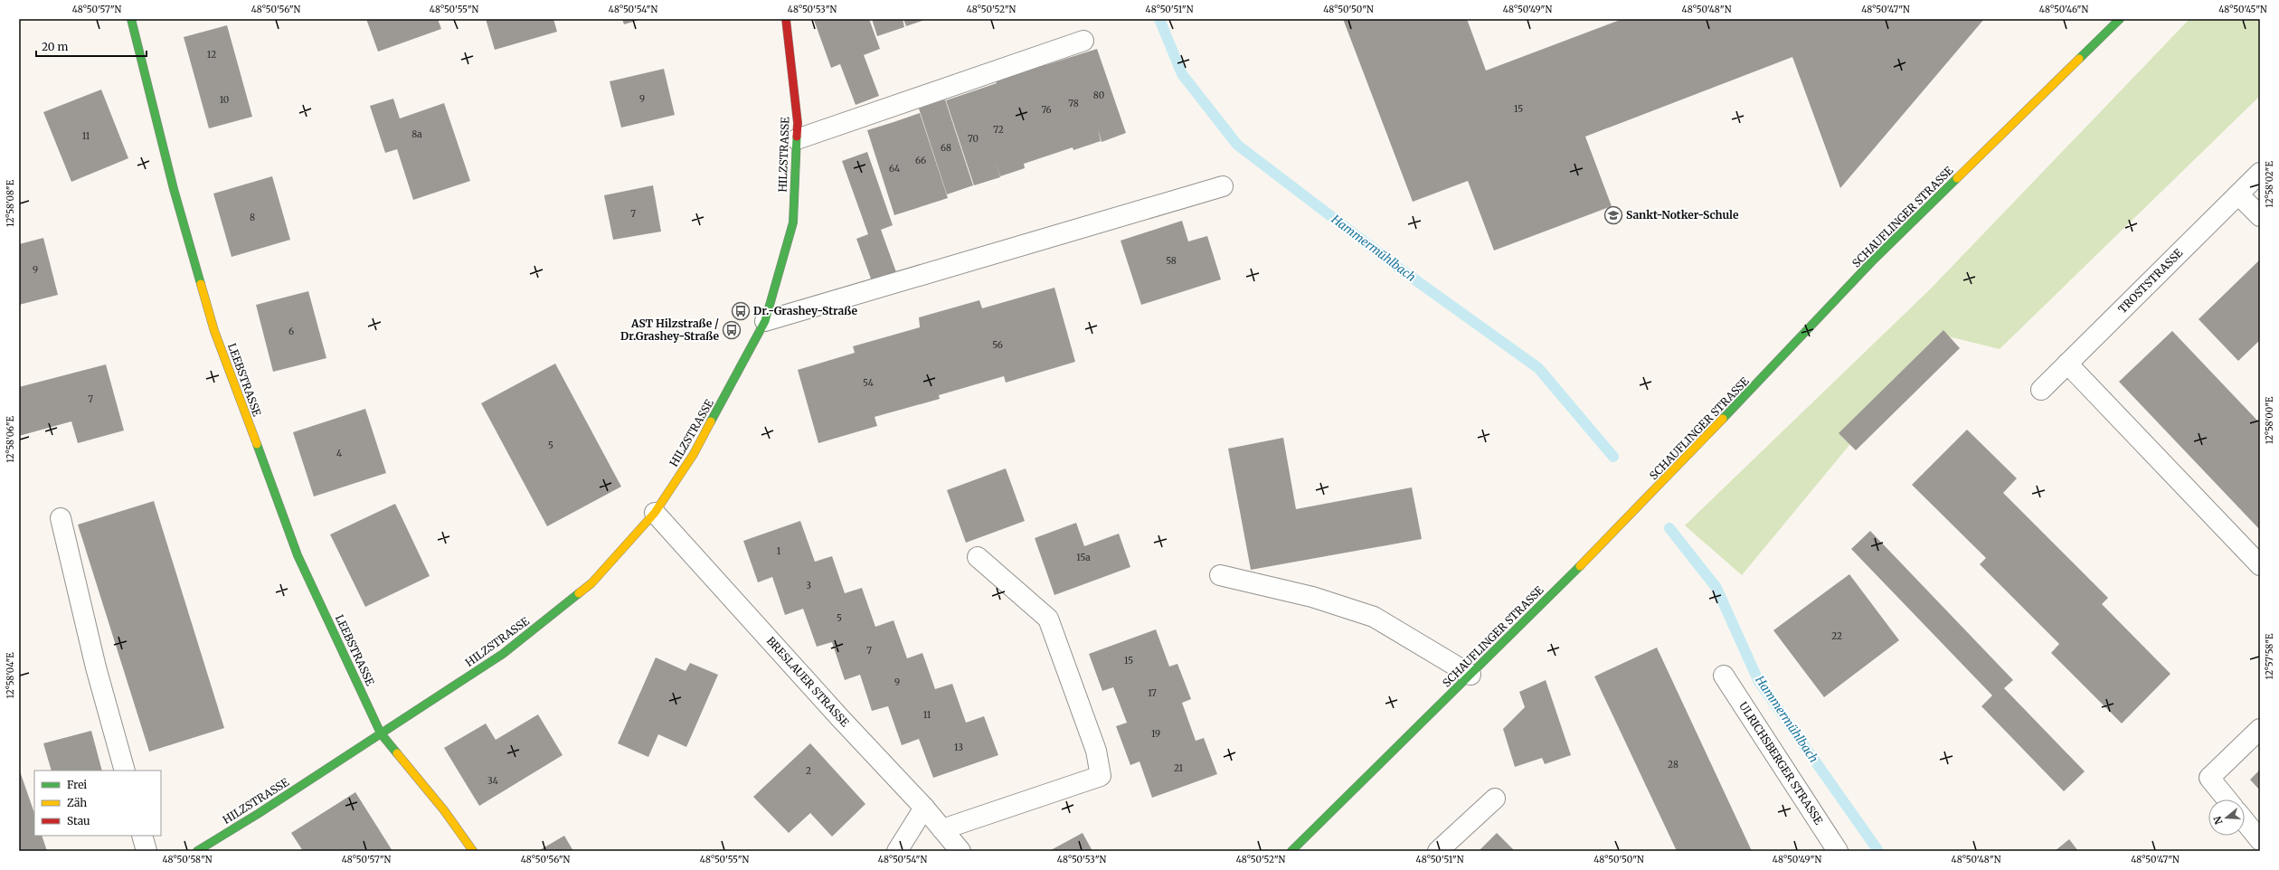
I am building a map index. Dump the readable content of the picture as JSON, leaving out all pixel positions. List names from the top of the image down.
{
  "streets": {
    "street": [
      "HILZSTRASSE",
      "SCHAUFLINGER STRASSE",
      "TROSTSTRASSE",
      "LEEBSTRASSE",
      "BRESLAUER STRASSE",
      "ULRICHSBERGER STRASSE"
    ]
  },
  "crossings": [
    ["HILZSTRASSE", "LEEBSTRASSE"],
    ["HILZSTRASSE", "BRESLAUER STRASSE"]
  ],
  "water": ["Hammermühlbach"],
  "places": {
    "school or university": ["Sankt-Notker-Schule"],
    "bus stop": ["Dr.-Grashey-Straße", "AST Hilzstraße / Dr.Grashey-Straße"]
  },
  "house_numbers": [
    "12",
    "80",
    "9",
    "10",
    "78",
    "15",
    "76",
    "72",
    "8a",
    "11",
    "70",
    "68",
    "66",
    "64",
    "7",
    "8",
    "58",
    "9",
    "6",
    "56",
    "54",
    "7",
    "5",
    "4",
    "1",
    "15a",
    "3",
    "5",
    "22",
    "7",
    "15",
    "9",
    "17",
    "11",
    "19",
    "13",
    "28",
    "21",
    "2",
    "34"
  ],
  "legend": ["Frei", "Zäh", "Stau"],
  "scale_bar": "20 m",
  "north": "left",
  "coordinates": [
    "48°50'57\"N",
    "48°50'56\"N",
    "48°50'55\"N",
    "48°50'54\"N",
    "48°50'53\"N",
    "48°50'52\"N",
    "48°50'51\"N",
    "48°50'50\"N",
    "48°50'49\"N",
    "48°50'48\"N",
    "48°50'47\"N",
    "48°50'46\"N",
    "48°50'45\"N",
    "12°58'02\"E",
    "12°58'08\"E",
    "12°58'00\"E",
    "12°58'06\"E",
    "12°57'58\"E",
    "12°58'04\"E",
    "48°50'58\"N"
  ]
}
